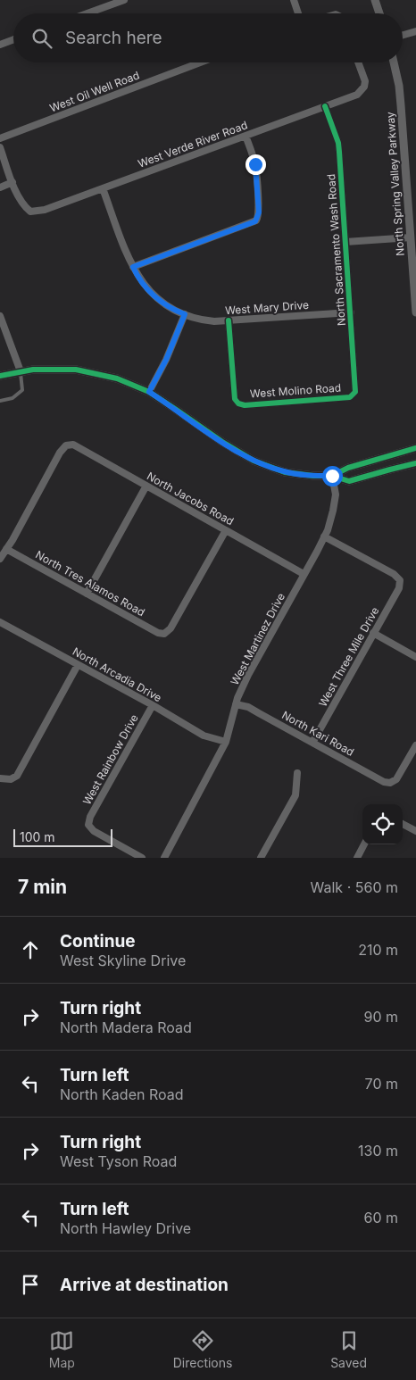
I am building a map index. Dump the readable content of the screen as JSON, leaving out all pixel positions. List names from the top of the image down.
{
  "streets": {
    "street": [
      "West Oil Well Road",
      "West Verde River Road",
      "North Spring Valley Parkway",
      "North Sacramento Wash Road",
      "West Mary Drive",
      "West Molino Road",
      "North Jacobs Road",
      "North Tres Alamos Road",
      "West Martinez Drive",
      "West Three Mile Drive",
      "North Arcadia Drive",
      "North Kari Road",
      "West Rainbow Drive"
    ]
  },
  "crossings": [
    ["West Verde River Road", "North Sacramento Wash Road"],
    ["West Verde River Road", "West Mary Drive"],
    ["North Sacramento Wash Road", "West Mary Drive"],
    ["North Sacramento Wash Road", "West Molino Road"],
    ["West Mary Drive", "West Molino Road"],
    ["North Jacobs Road", "North Tres Alamos Road"],
    ["North Jacobs Road", "West Martinez Drive"],
    ["West Martinez Drive", "West Three Mile Drive"],
    ["West Martinez Drive", "North Arcadia Drive"],
    ["West Martinez Drive", "North Kari Road"],
    ["West Three Mile Drive", "North Kari Road"],
    ["North Arcadia Drive", "West Rainbow Drive"]
  ],
  "scale_bar": "100 m",
  "page": {
    "search": "Search here",
    "scale": "100 m",
    "heading": ["7 min", "Walk · 560 m"],
    "list": [
      ["Continue", "West Skyline Drive", "210 m"],
      ["Turn right", "North Madera Road", "90 m"],
      ["Turn left", "North Kaden Road", "70 m"],
      ["Turn right", "West Tyson Road", "130 m"],
      ["Turn left", "North Hawley Drive", "60 m"],
      "Arrive at destination"
    ],
    "nav": ["Map", "Directions", "Saved"]
  }
}
